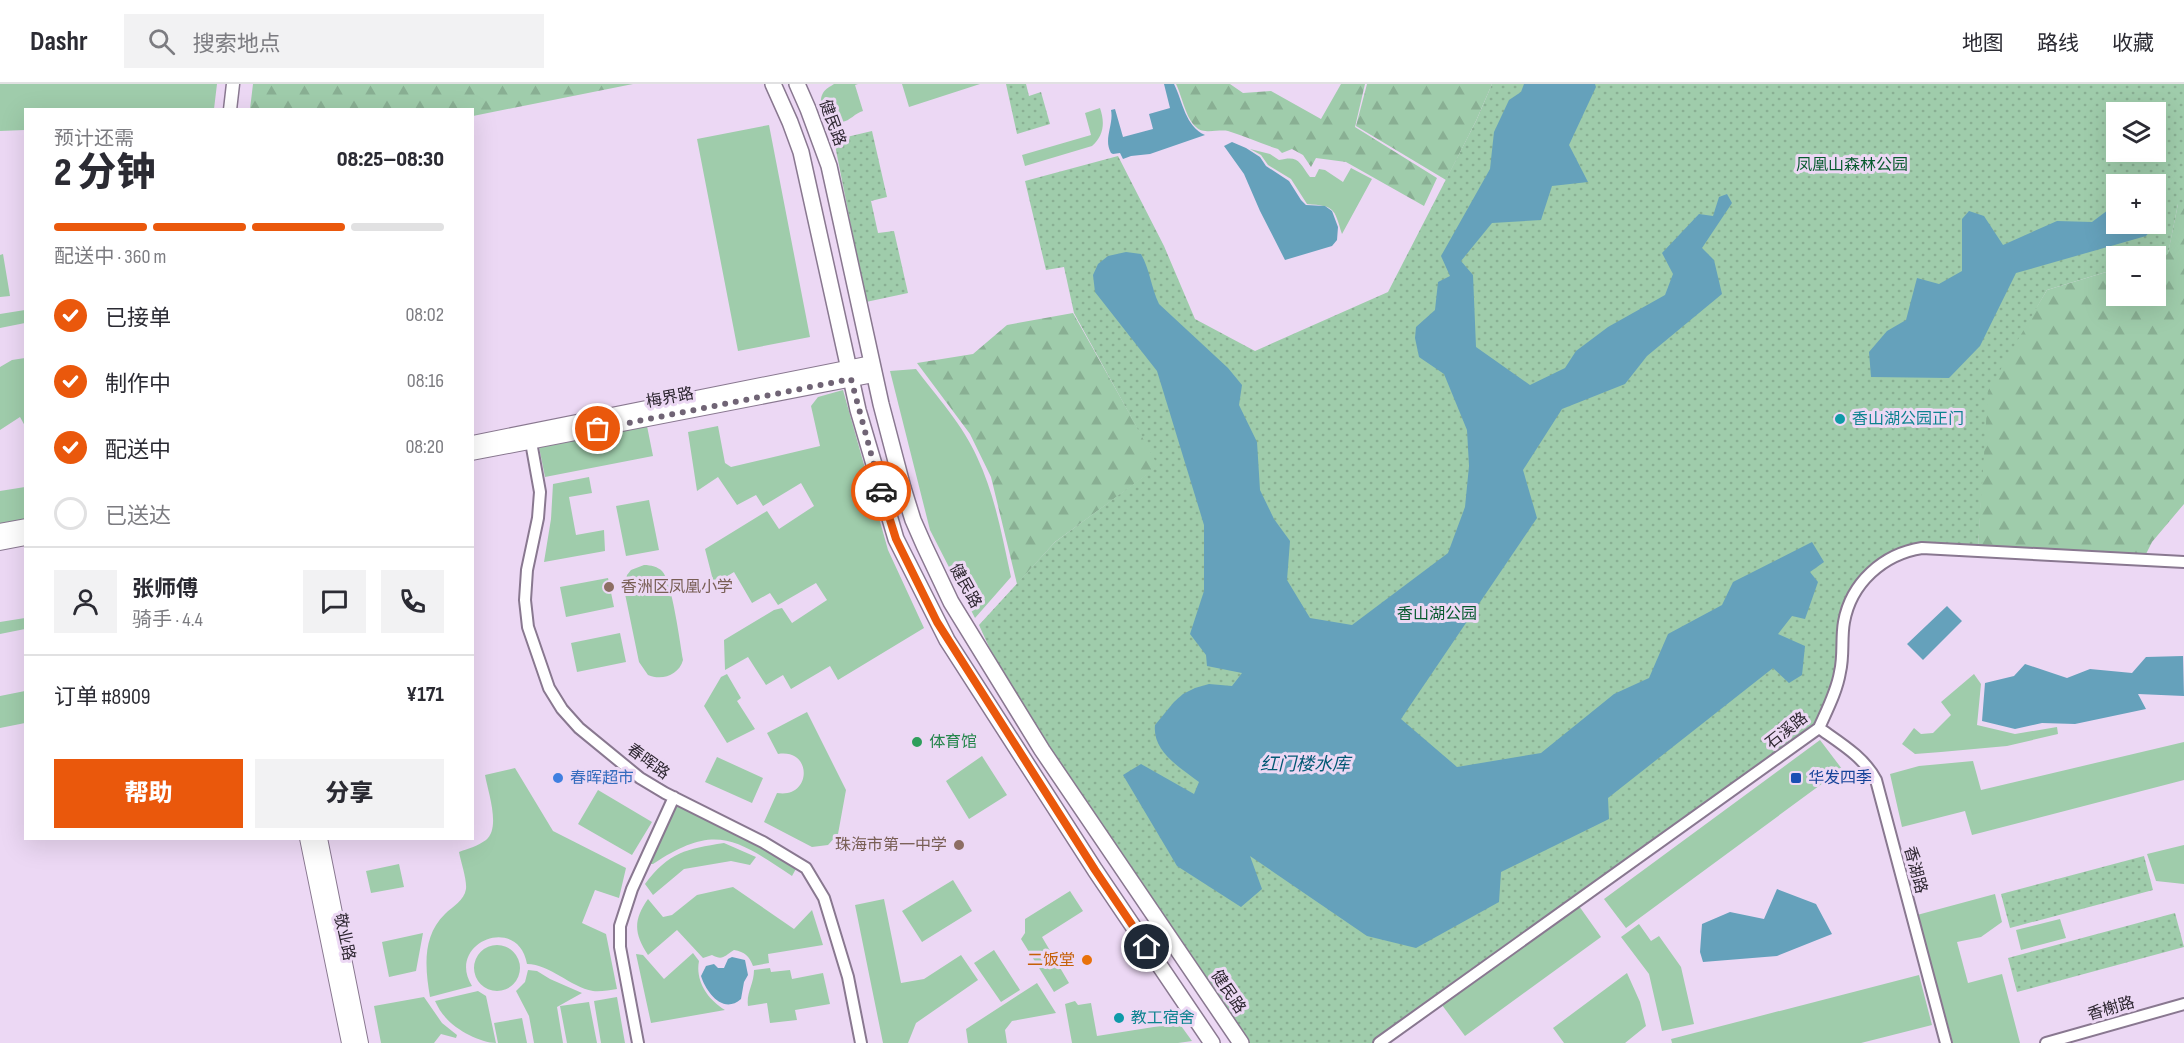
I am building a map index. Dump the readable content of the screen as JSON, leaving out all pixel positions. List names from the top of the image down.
{
  "streets": {
    "main road": ["健民路", "梅界路", "敬业路"],
    "street": [
      "石溪路",
      "春晖路",
      "香湖路",
      "香榭路"
    ]
  },
  "crossings": [
    ["梅界路", "春晖路"],
    ["石溪路", "香湖路"]
  ],
  "water": ["红门楼水库"],
  "parks": ["凤凰山森林公园", "香山湖公园"],
  "places": {
    "other": [
      "香山湖公园正门",
      "香洲区凤凰小学",
      "体育馆",
      "春晖超市",
      "珠海市第一中学",
      "二饭堂",
      "教工宿舍"
    ],
    "transit": ["华发四季"]
  },
  "page": {
    "header": "Dashr",
    "search": "搜索地点",
    "nav": ["地图", "路线", "收藏"],
    "map_buttons": ["+", "−"],
    "heading": ["2 分钟", "预计还需", "08:25–08:30"],
    "panel": [
      "张师傅",
      "骑手 · 4.4",
      "订单 #8909",
      "¥171"
    ],
    "bar": "配送中 · 360 m",
    "list": [
      ["已接单", "08:02"],
      ["制作中", "08:16"],
      ["配送中", "08:20"],
      "已送达"
    ],
    "buttons": ["帮助", "分享"]
  }
}
